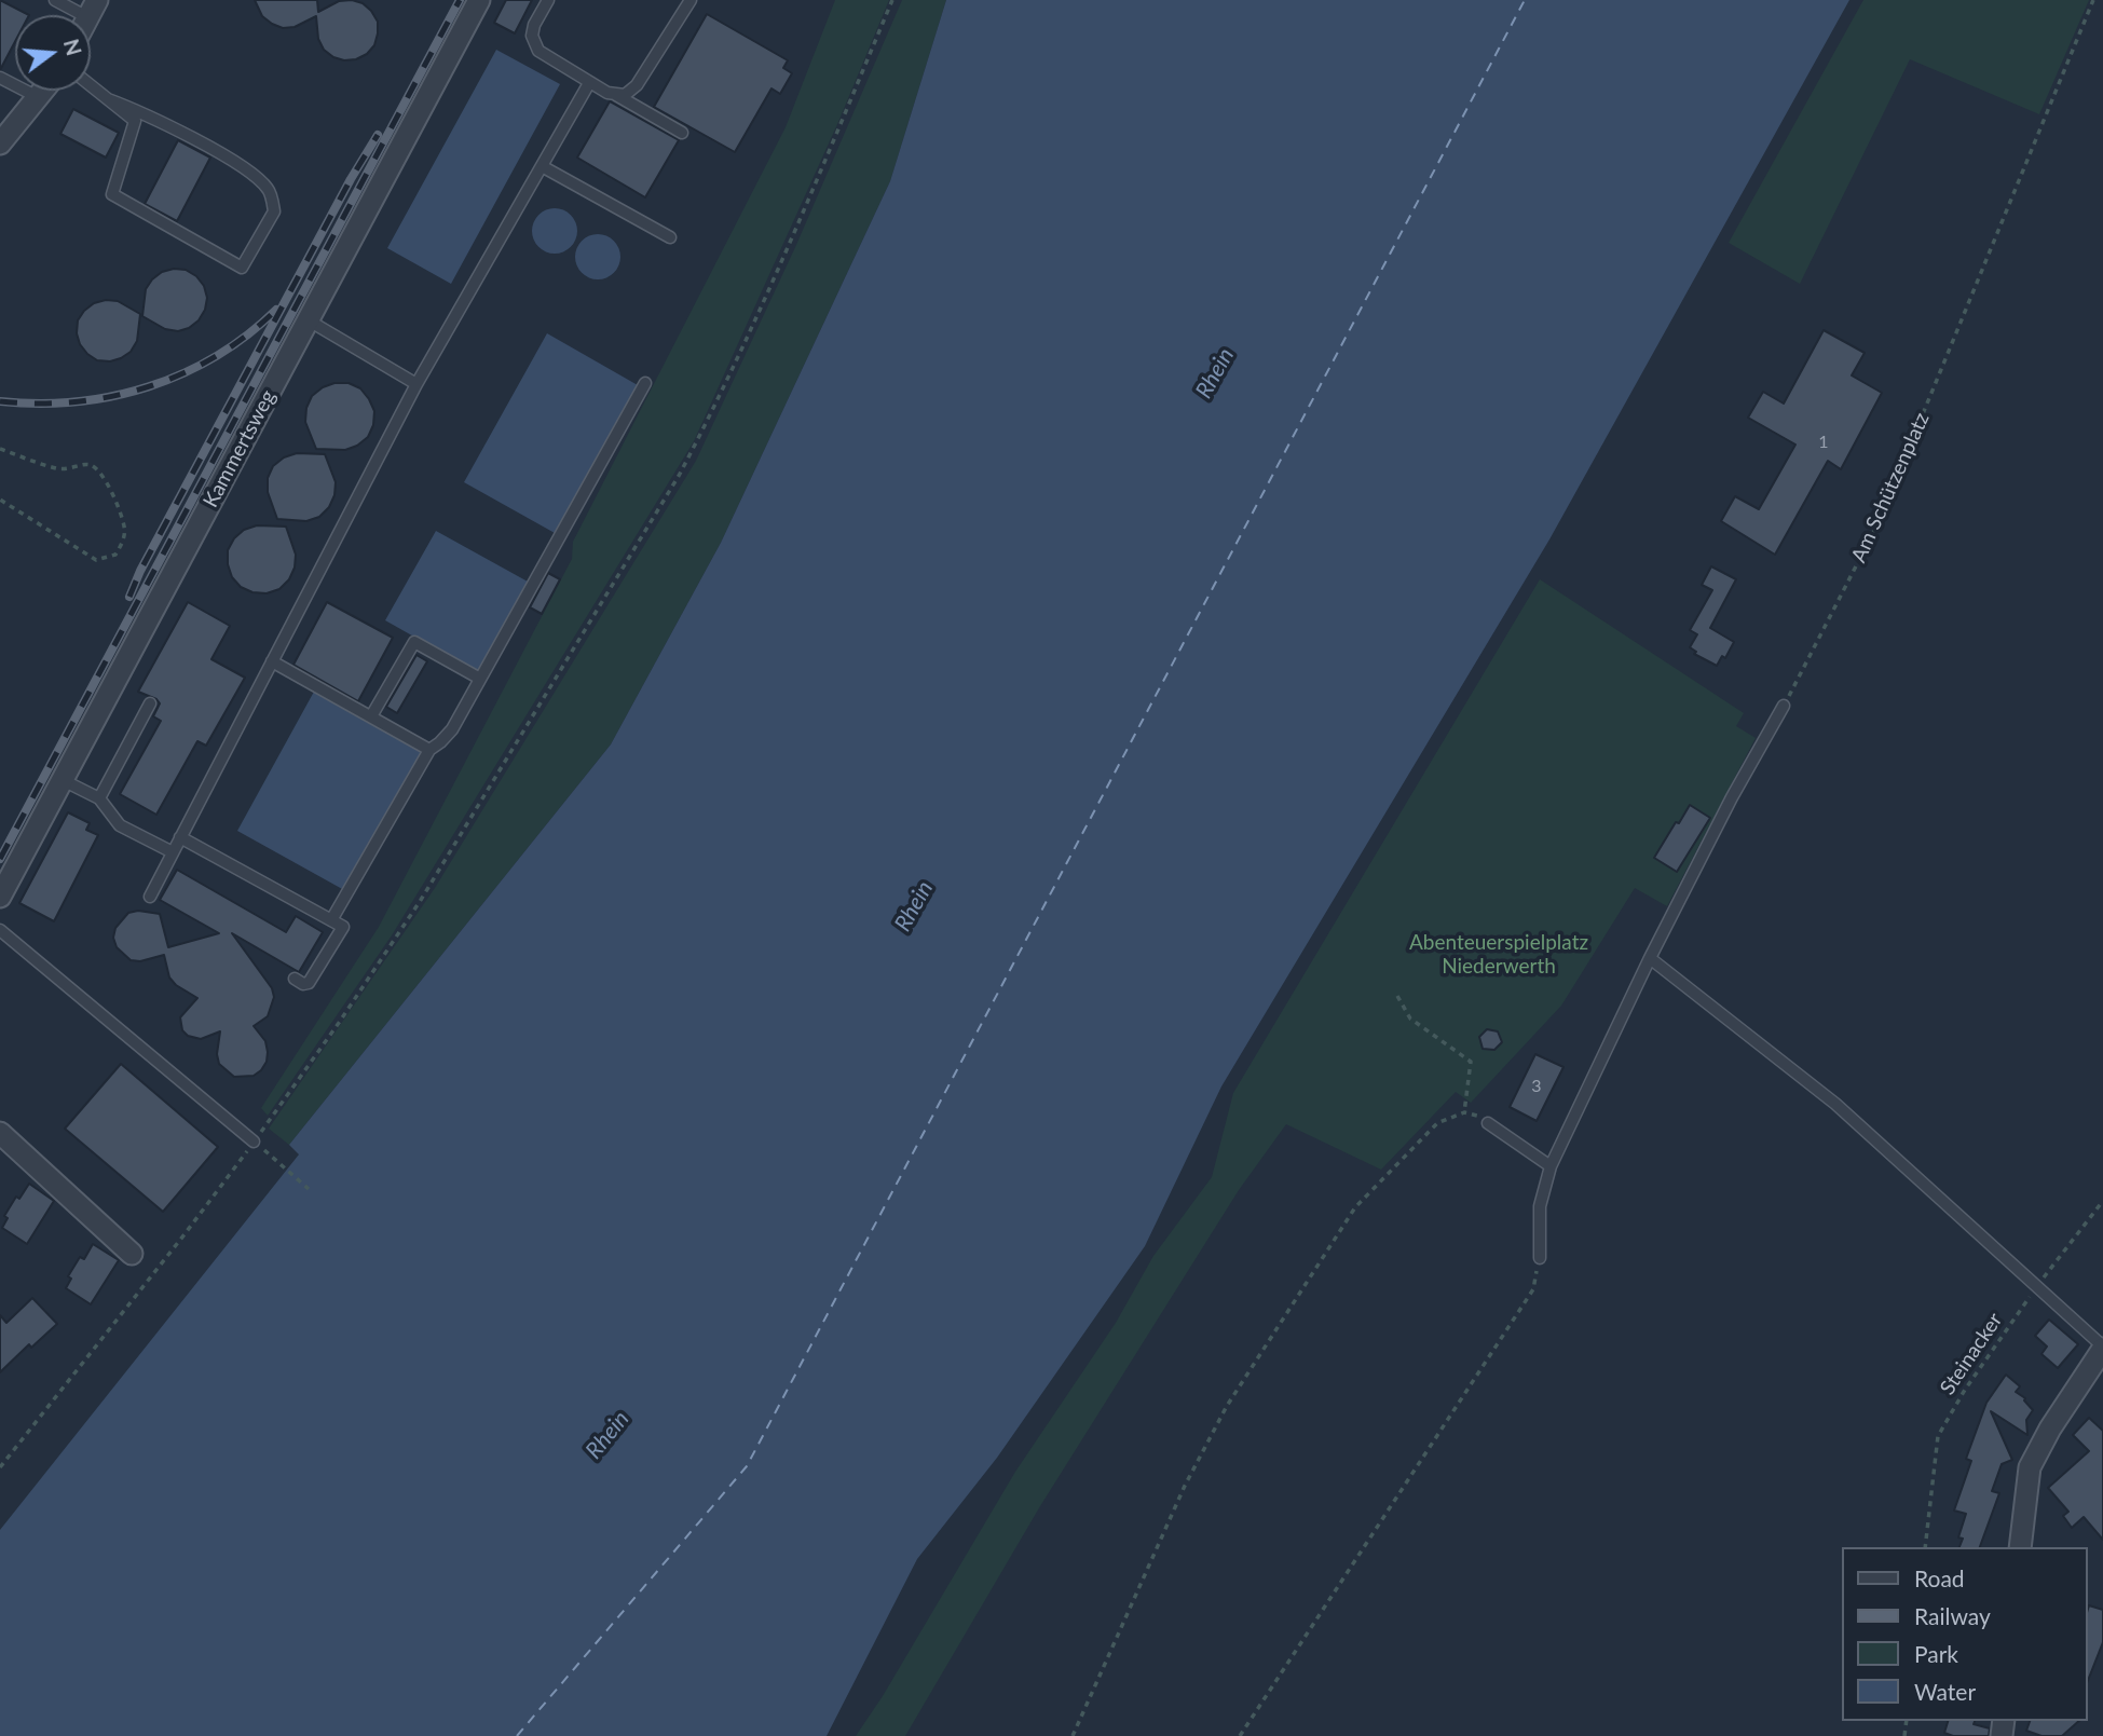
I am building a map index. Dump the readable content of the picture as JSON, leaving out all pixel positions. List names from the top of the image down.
{
  "streets": {
    "street": ["Kammertsweg"],
    "path": ["Am Schützenplatz", "Steinacker"]
  },
  "water": ["Rhein"],
  "parks": ["Abenteuerspielplatz Niederwerth"],
  "house_numbers": ["1", "3"],
  "legend": [
    "Road",
    "Railway",
    "Park",
    "Water"
  ],
  "north": "right"
}
